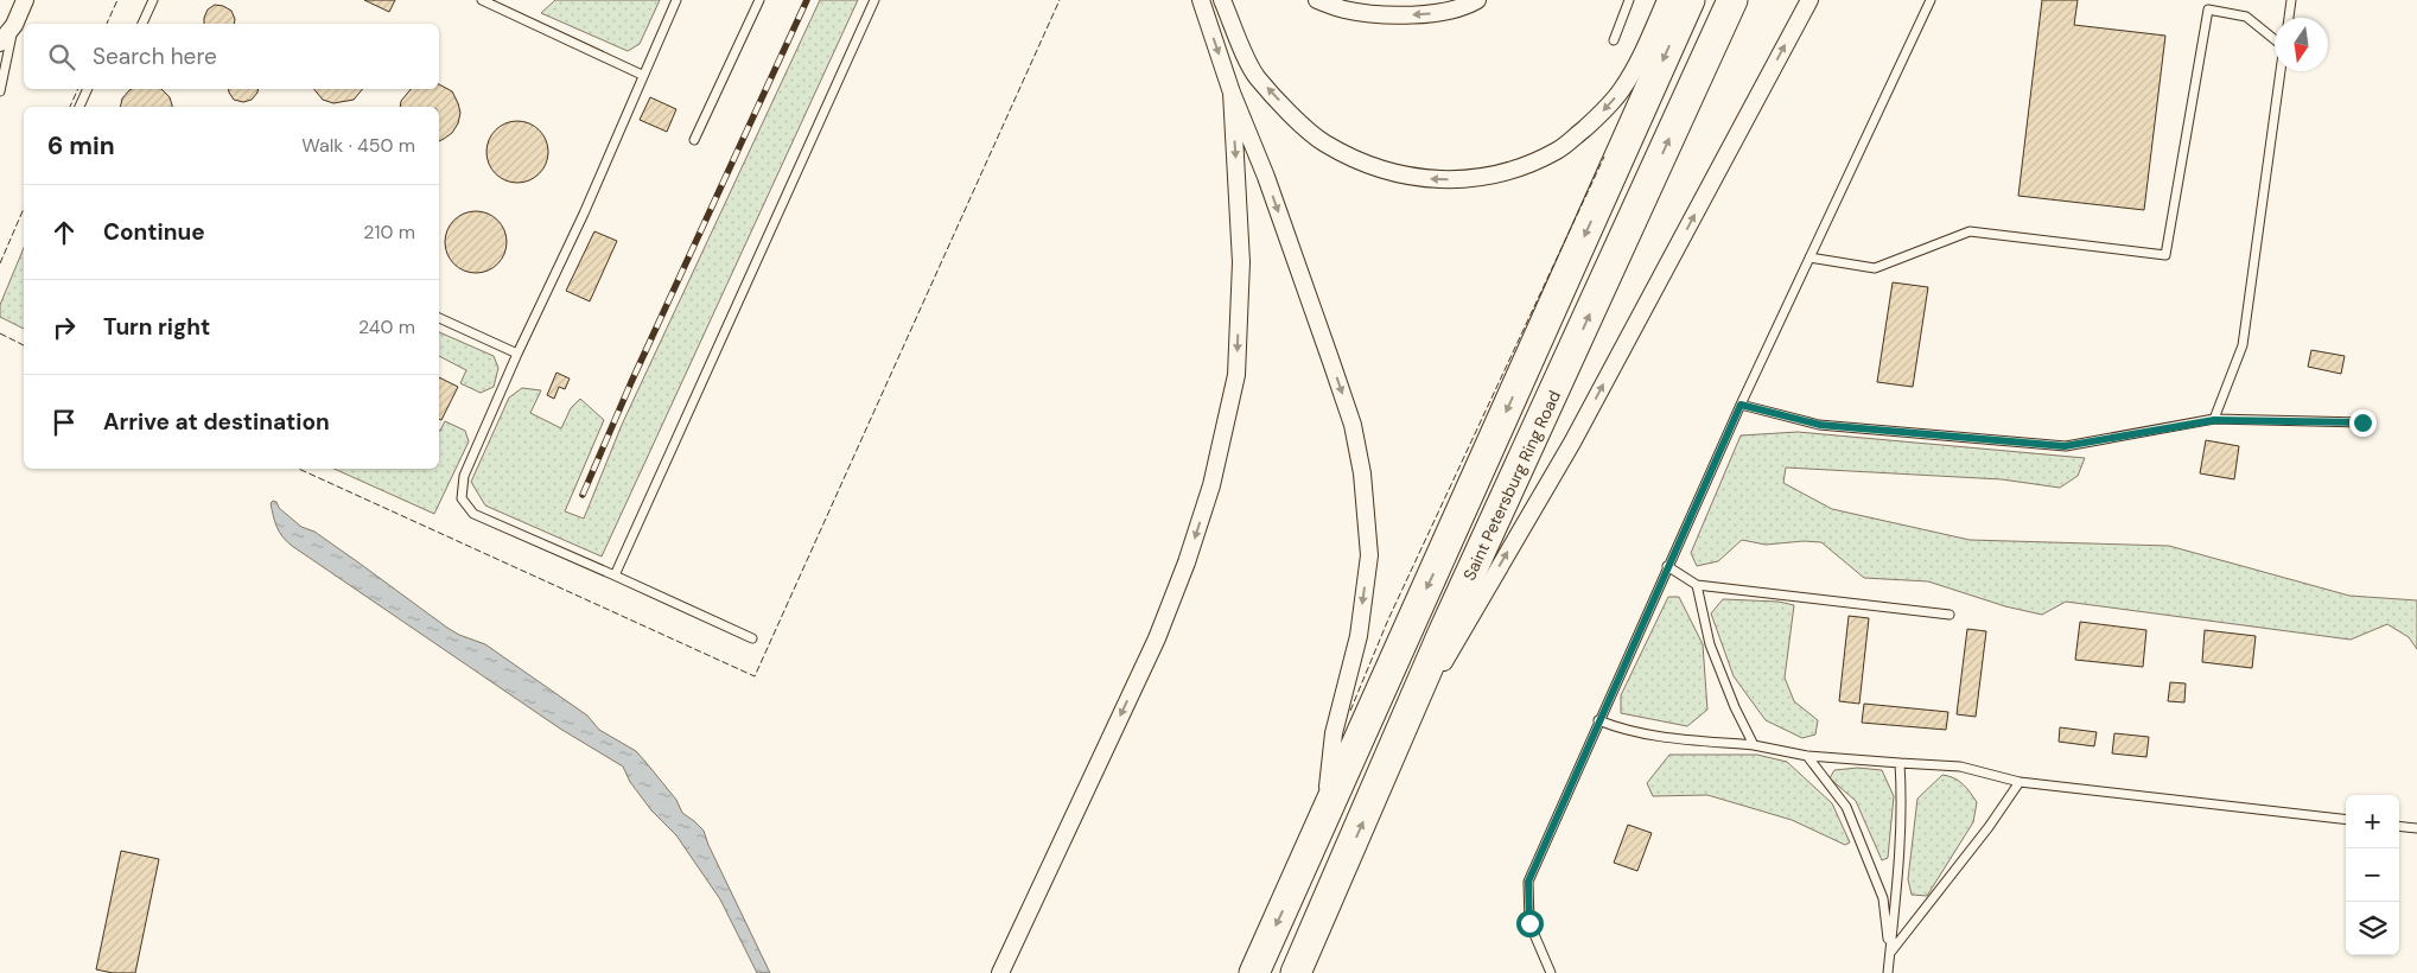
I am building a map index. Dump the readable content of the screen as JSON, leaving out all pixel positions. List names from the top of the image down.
{
  "streets": {
    "highway": ["Saint Petersburg Ring Road"]
  },
  "north": "bottom",
  "page": {
    "search": "Search here",
    "heading": ["6 min", "Walk · 450 m"],
    "list": [
      ["Continue", "210 m"],
      ["Turn right", "240 m"],
      "Arrive at destination"
    ],
    "map_buttons": ["+", "−"]
  }
}
